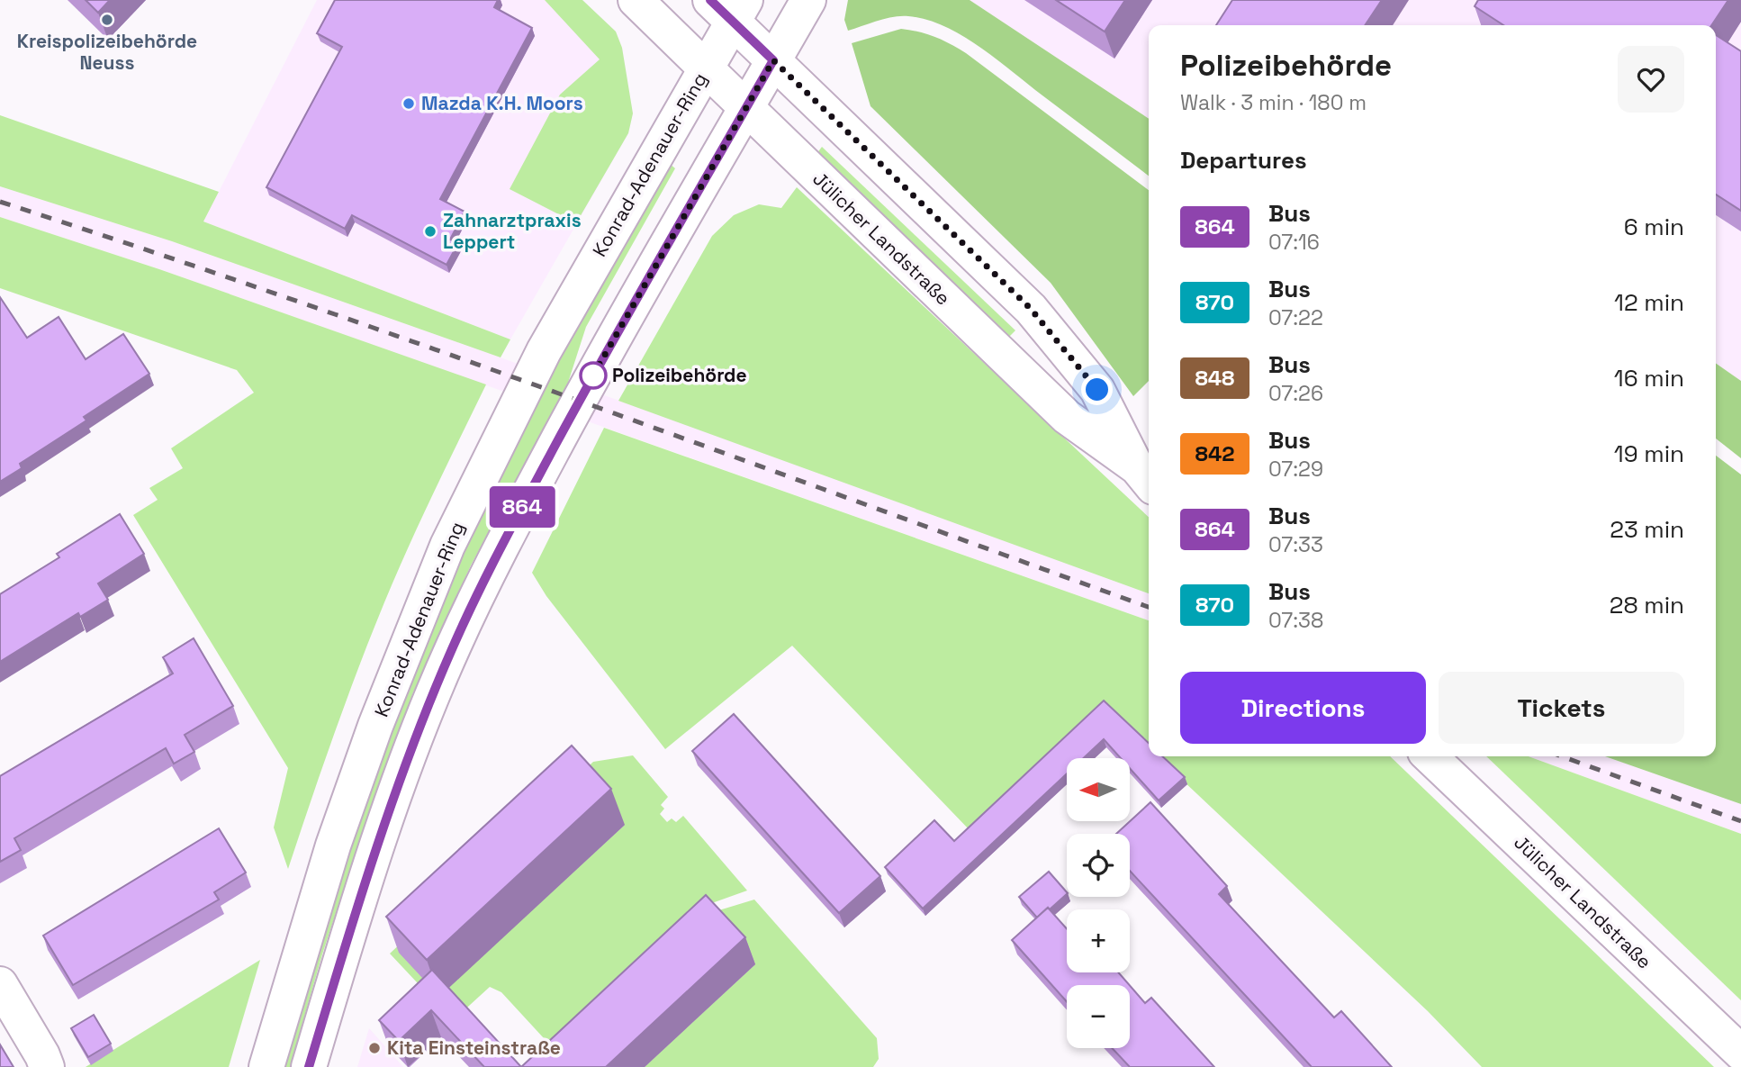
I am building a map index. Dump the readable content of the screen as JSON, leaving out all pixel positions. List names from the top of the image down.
{
  "streets": {
    "main road": ["Konrad-Adenauer-Ring", "Jülicher Landstraße"]
  },
  "crossings": [
    ["Konrad-Adenauer-Ring", "Jülicher Landstraße"]
  ],
  "places": [
    "Kreispolizeibehörde Neuss",
    "Mazda K.H. Moors",
    "Zahnarztpraxis Leppert",
    "Polizeibehörde",
    "Kita Einsteinstraße"
  ],
  "lines": ["bus line 864"],
  "north": "left",
  "page": {
    "on_map": "864",
    "heading": [
      ["Polizeibehörde", "Walk · 3 min · 180 m"],
      "Departures"
    ],
    "list": [
      {
        "mark": "864",
        "name": "Bus",
        "note": "07:16",
        "value": "6 min"
      },
      {
        "mark": "870",
        "name": "Bus",
        "note": "07:22",
        "value": "12 min"
      },
      {
        "mark": "848",
        "name": "Bus",
        "note": "07:26",
        "value": "16 min"
      },
      {
        "mark": "842",
        "name": "Bus",
        "note": "07:29",
        "value": "19 min"
      },
      {
        "mark": "864",
        "name": "Bus",
        "note": "07:33",
        "value": "23 min"
      },
      {
        "mark": "870",
        "name": "Bus",
        "note": "07:38",
        "value": "28 min"
      }
    ],
    "buttons": ["Directions", "Tickets"],
    "map_buttons": ["+", "−"]
  }
}
